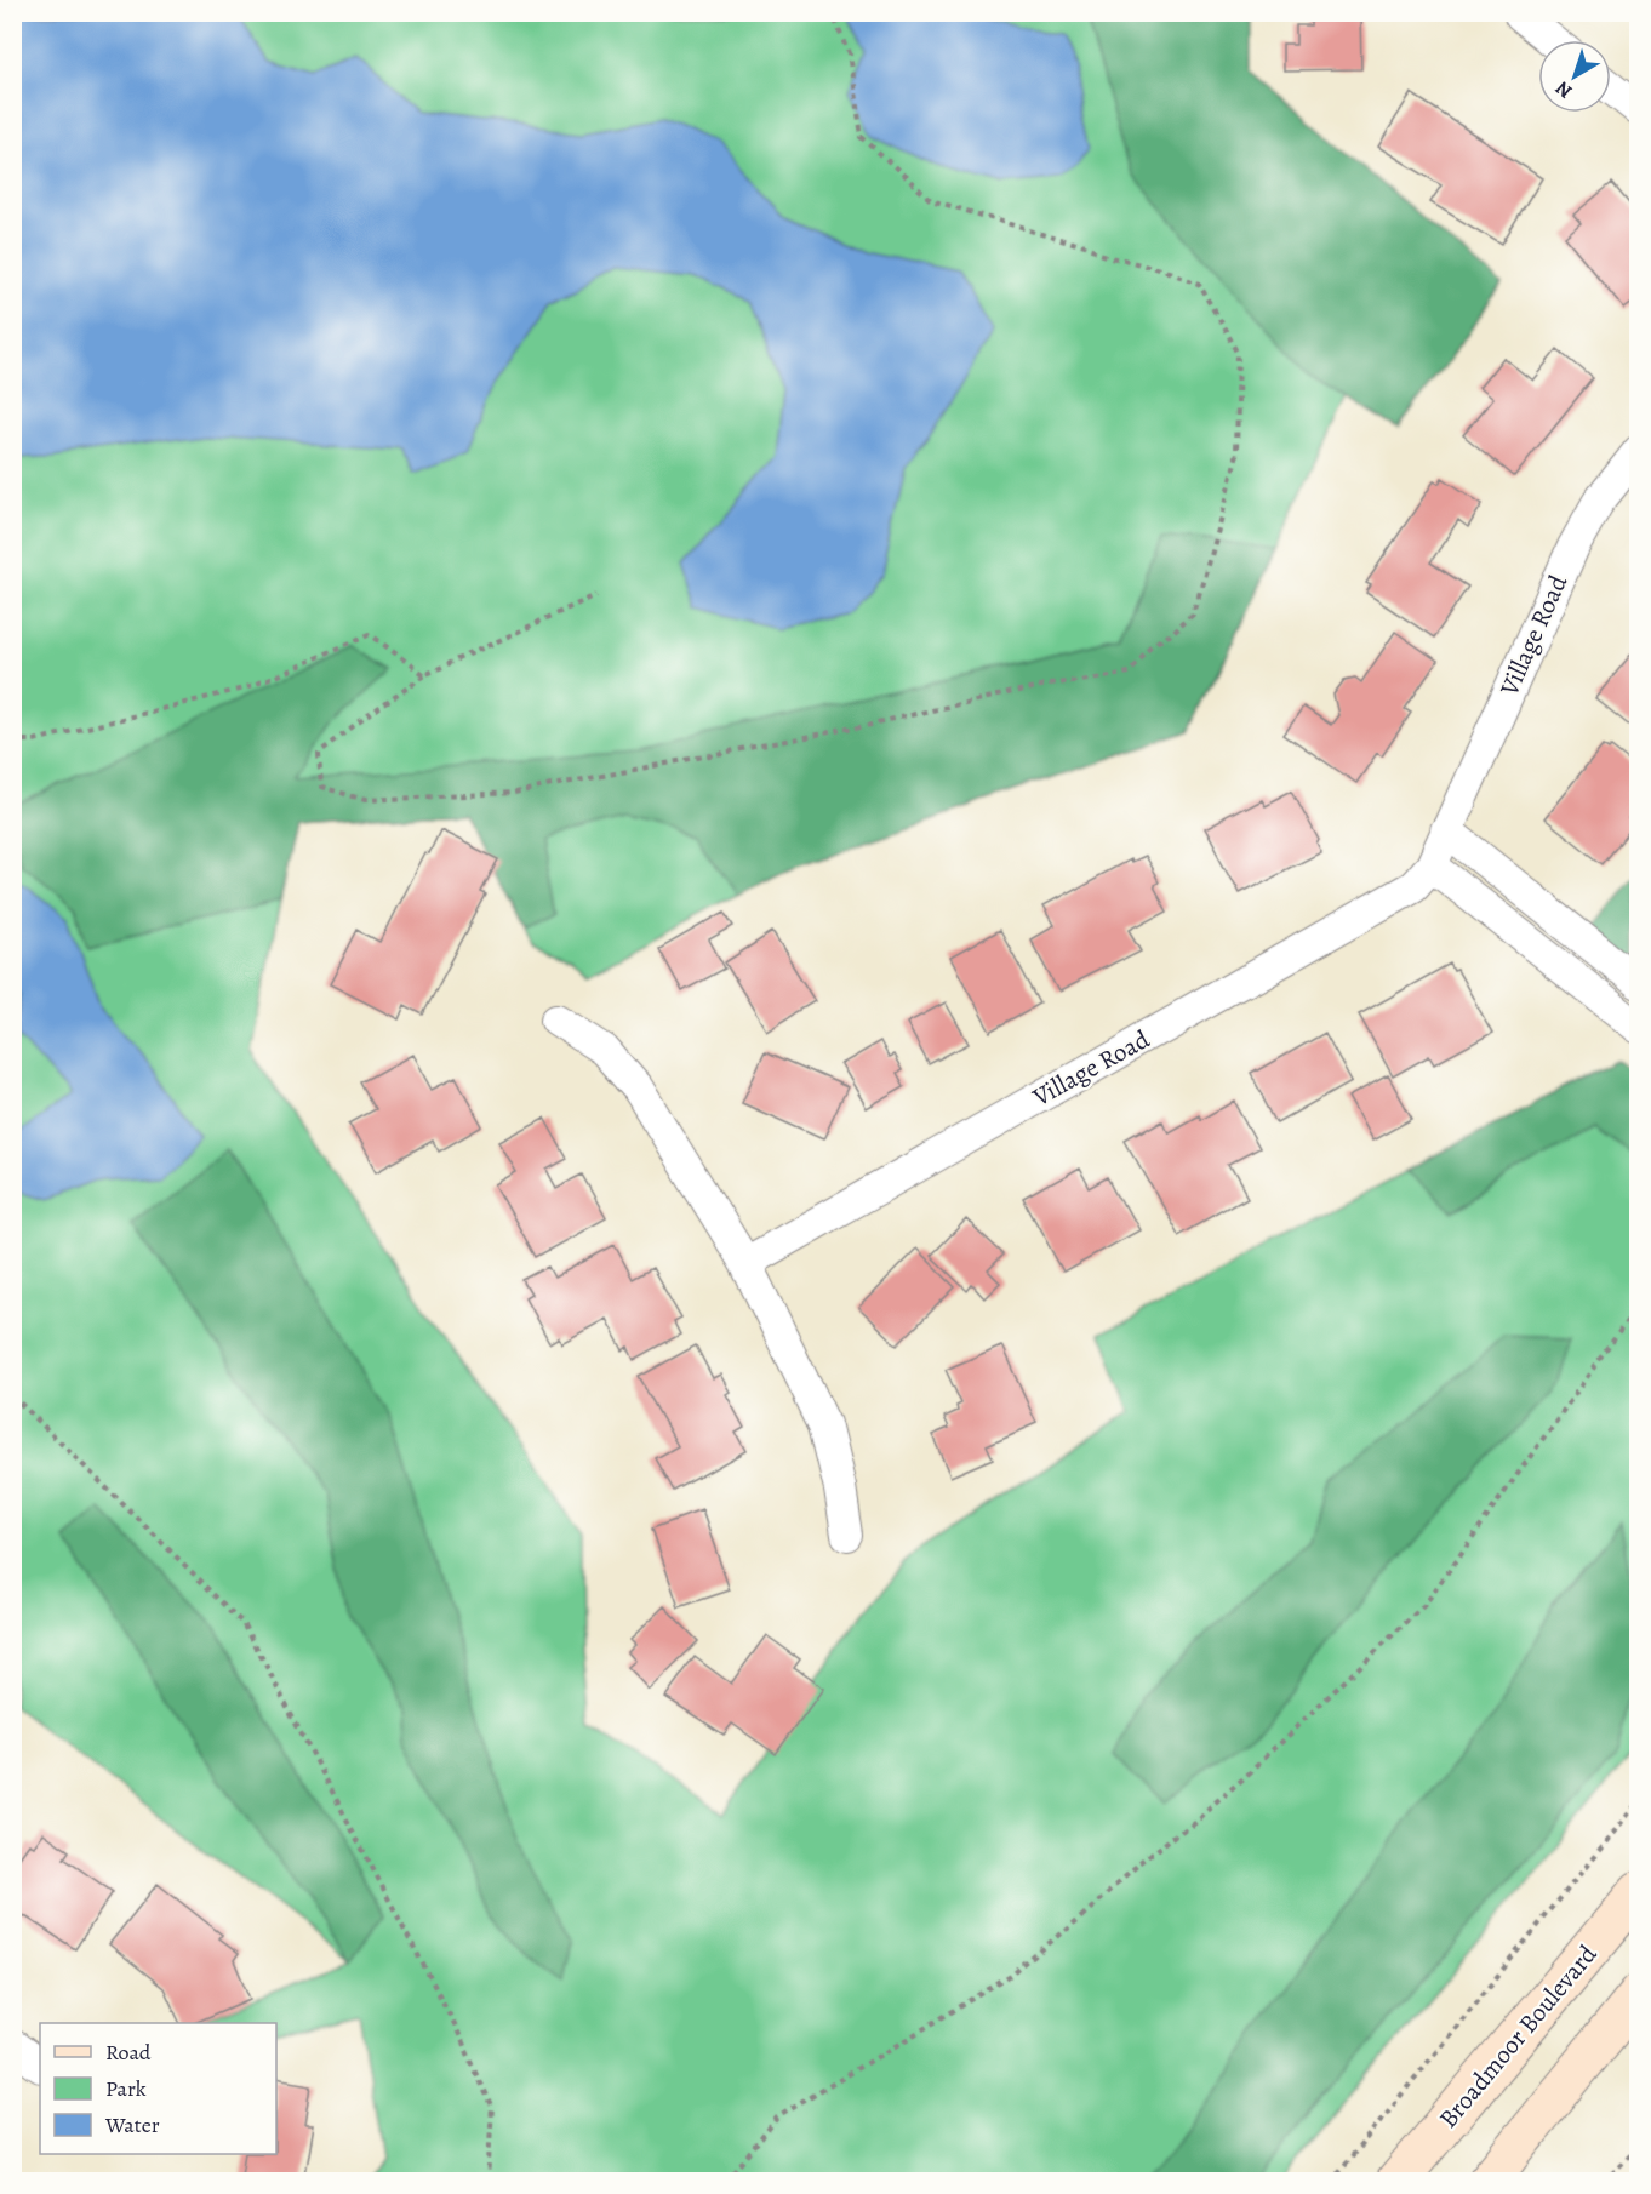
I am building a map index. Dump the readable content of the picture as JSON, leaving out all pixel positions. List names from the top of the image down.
{
  "streets": {
    "main road": ["Broadmoor Boulevard"],
    "street": ["Village Road"]
  },
  "legend": ["Road", "Park", "Water"],
  "north": "bottom left"
}
